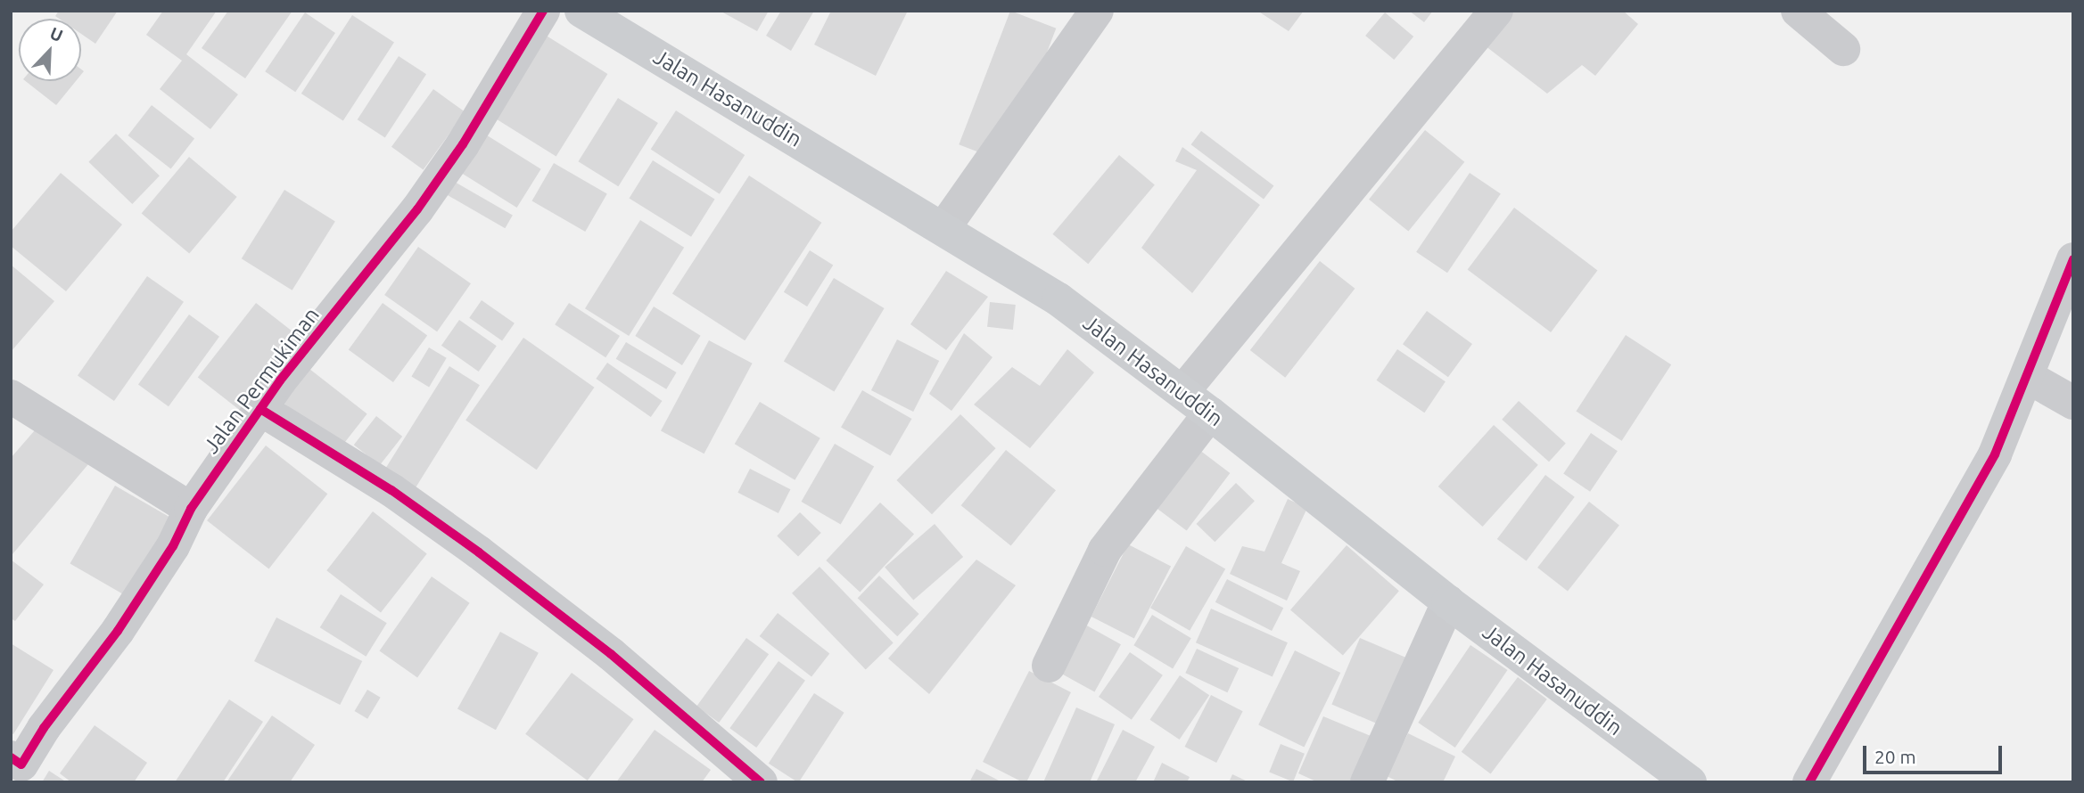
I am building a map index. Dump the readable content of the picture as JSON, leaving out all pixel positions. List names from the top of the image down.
{
  "streets": {
    "main road": ["Jalan Hasanuddin"],
    "street": ["Jalan Permukiman"]
  },
  "scale_bar": "20 m",
  "north": "top right"
}
